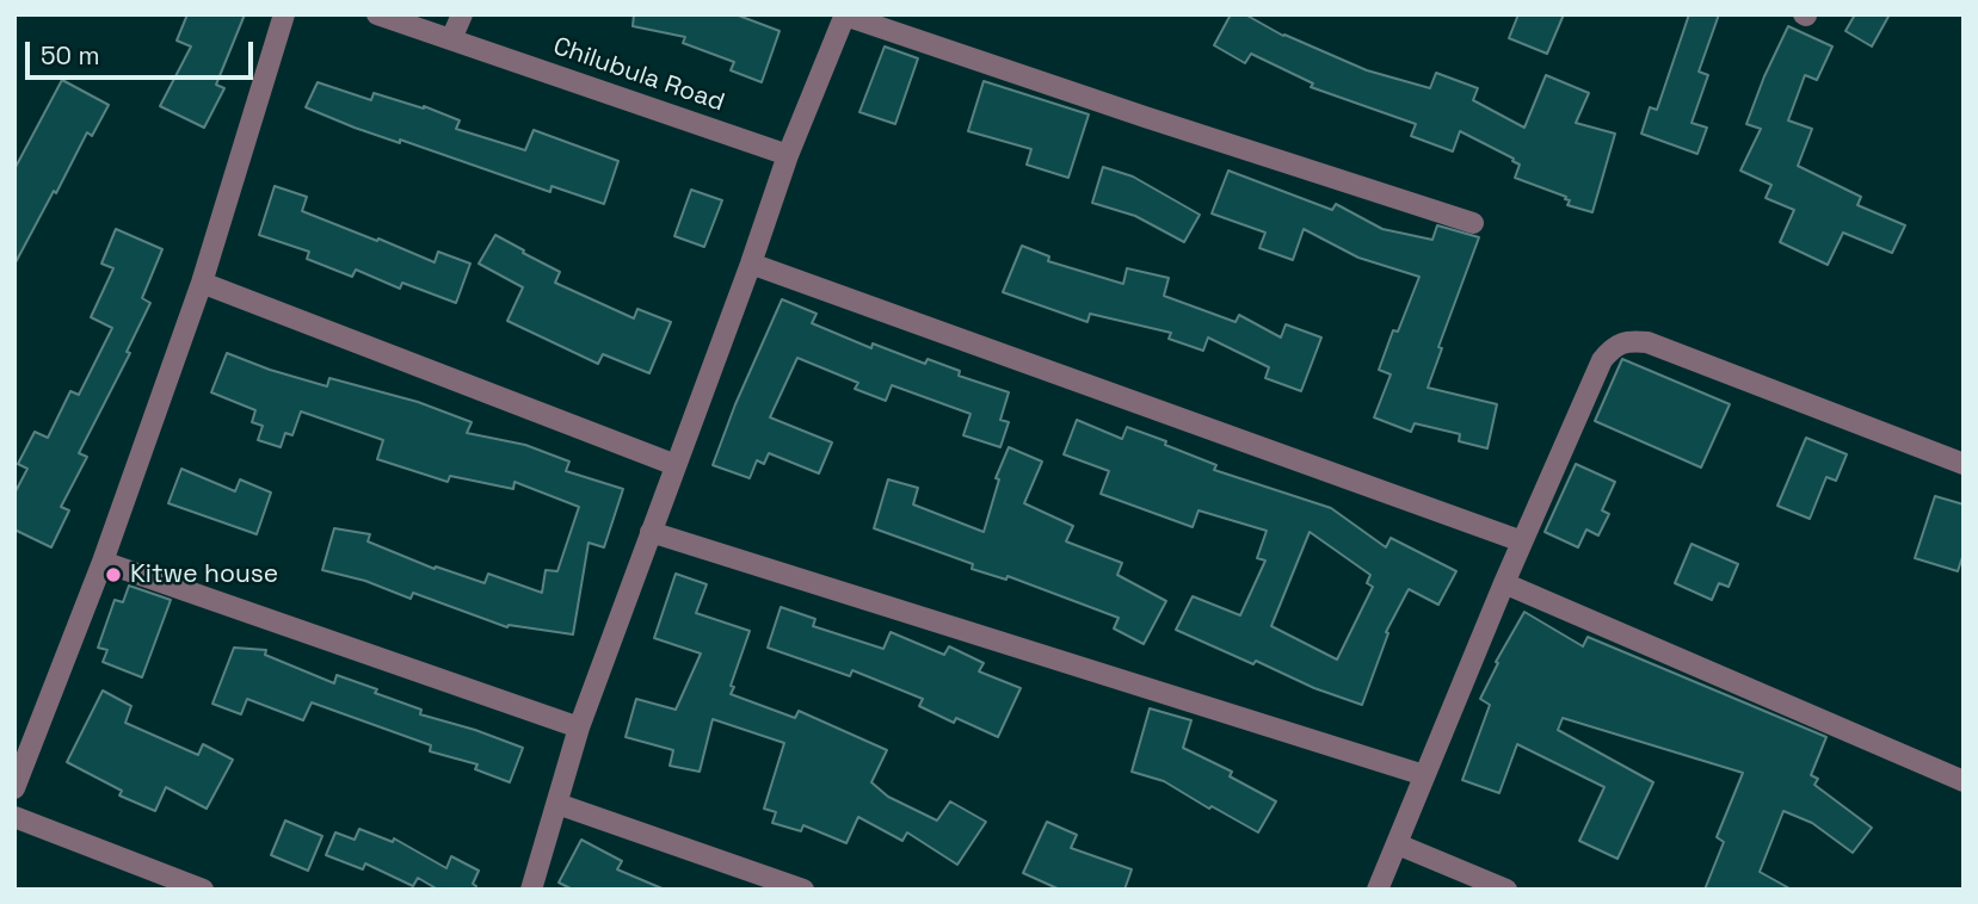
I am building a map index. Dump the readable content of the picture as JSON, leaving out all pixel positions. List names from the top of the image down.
{
  "streets": {
    "street": ["Chilubula Road"]
  },
  "places": ["Kitwe house"],
  "scale_bar": "50 m"
}
